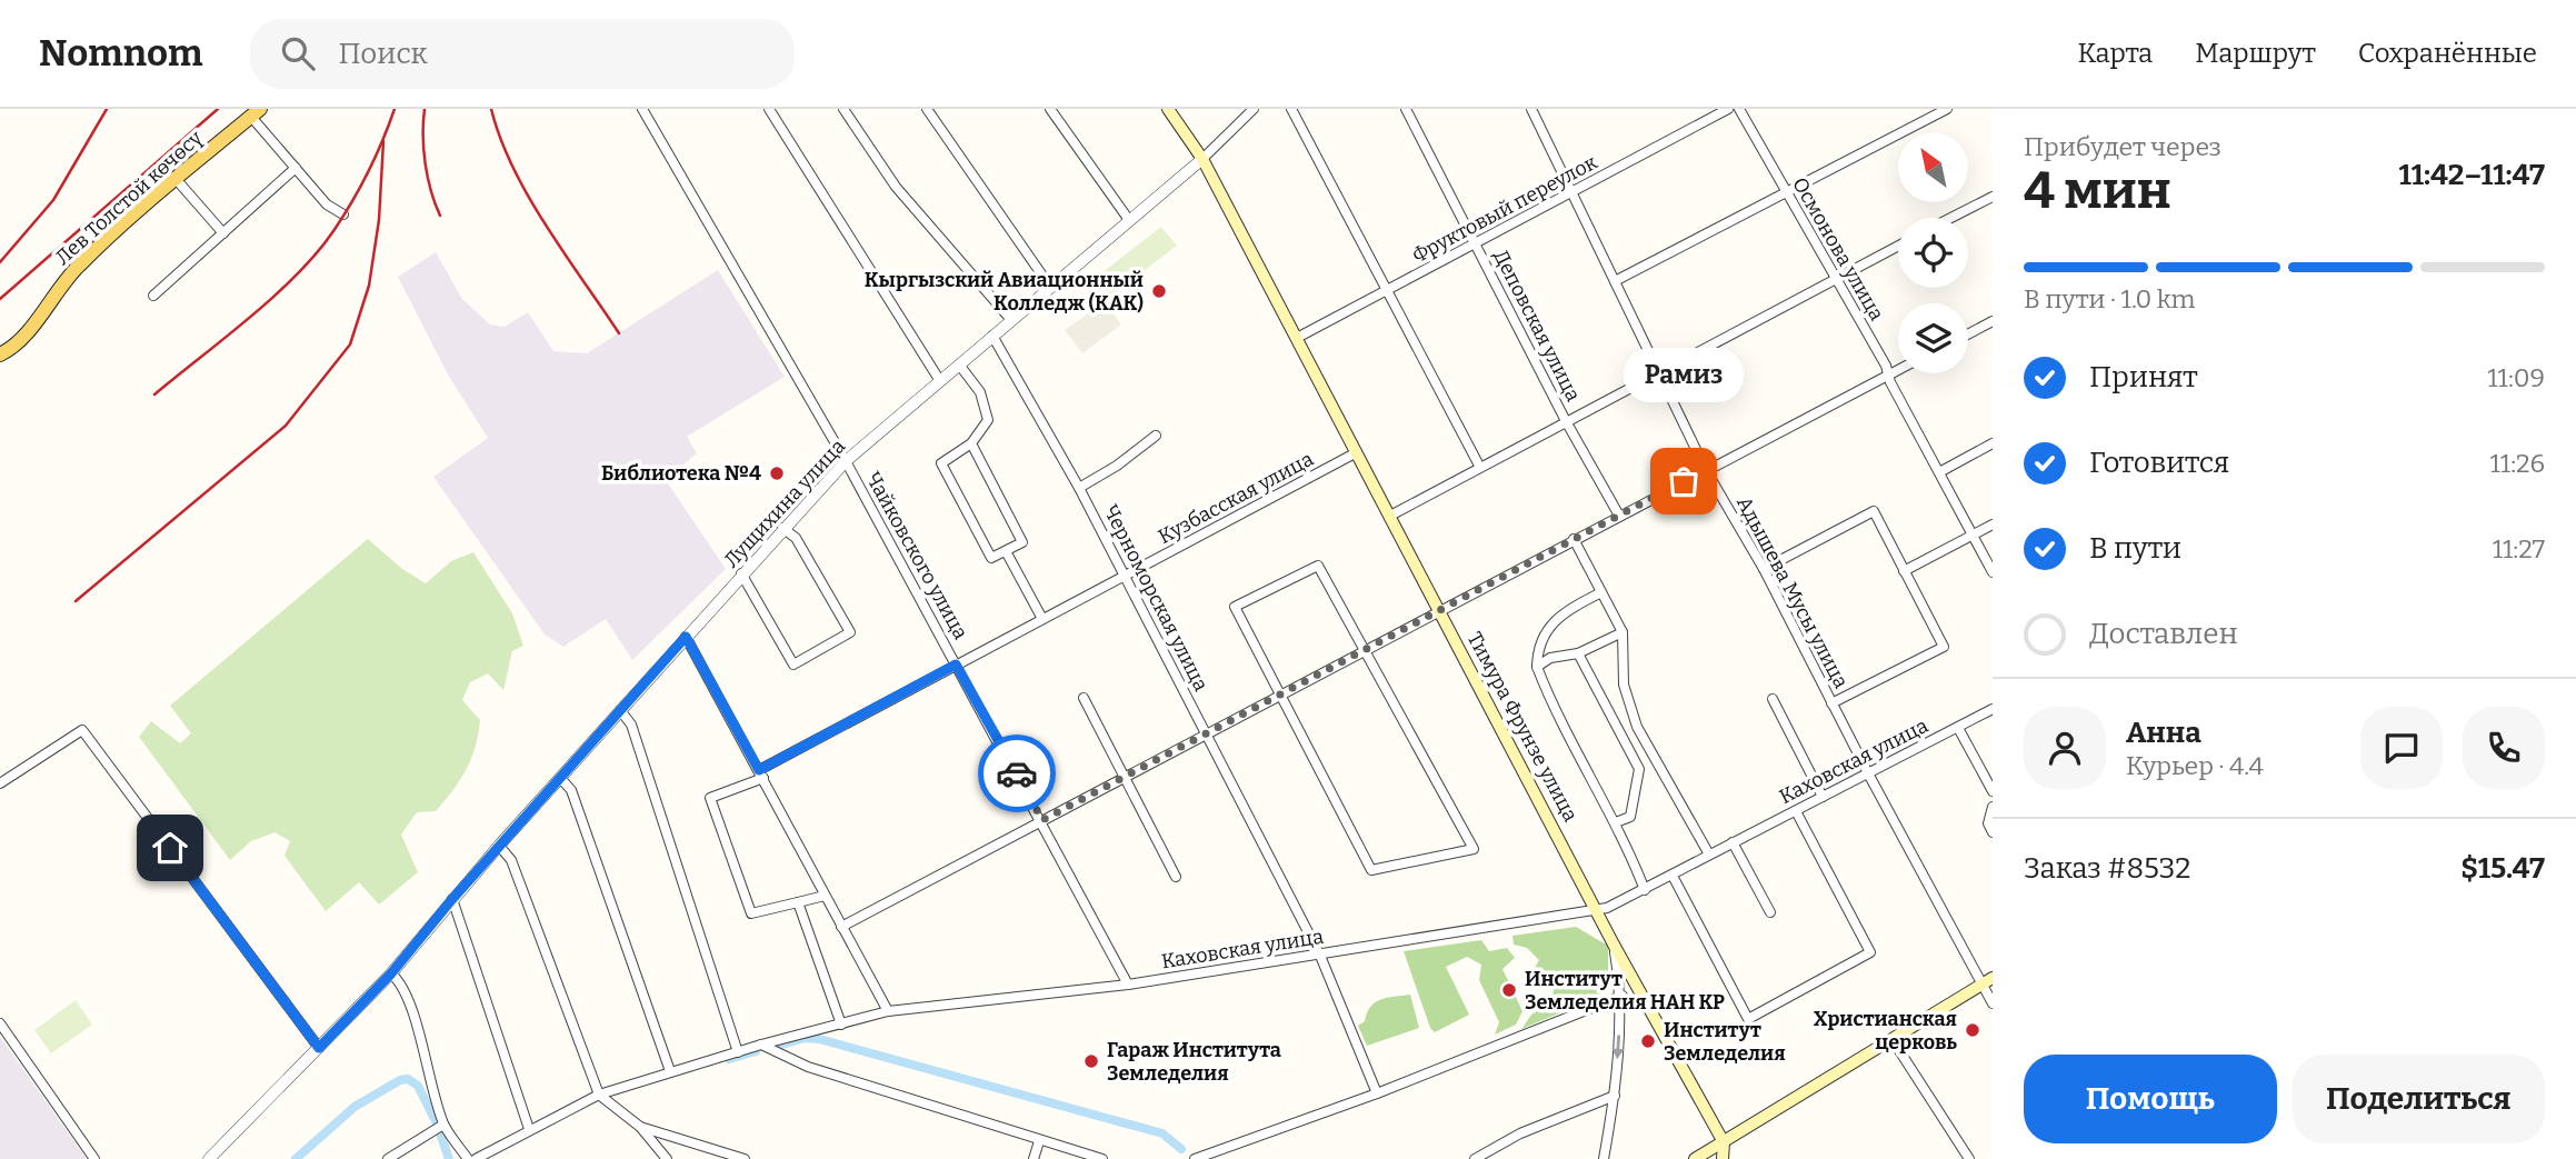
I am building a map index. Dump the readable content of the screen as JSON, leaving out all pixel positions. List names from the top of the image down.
{
  "streets": {
    "main road": ["Лев Толстой көчөсү", "Тимура Фрунзе улица"],
    "street": [
      "Фруктовый переулок",
      "Осмонова улица",
      "Деповская улица",
      "Кузбасская улица",
      "Лущихина улица",
      "Чайковского улица",
      "Адышева Мусы улица",
      "Черноморская улица",
      "Каховская улица"
    ]
  },
  "crossings": [
    ["Фруктовый переулок", "Деповская улица"],
    ["Фруктовый переулок", "Адышева Мусы улица"],
    ["Фруктовый переулок", "Тимура Фрунзе улица"],
    ["Кузбасская улица", "Чайковского улица"],
    ["Кузбасская улица", "Черноморская улица"],
    ["Кузбасская улица", "Тимура Фрунзе улица"],
    ["Лущихина улица", "Чайковского улица"],
    ["Лущихина улица", "Черноморская улица"],
    ["Лущихина улица", "Тимура Фрунзе улица"],
    ["Чайковского улица", "Каховская улица"],
    ["Адышева Мусы улица", "Каховская улица"],
    ["Черноморская улица", "Каховская улица"],
    ["Тимура Фрунзе улица", "Каховская улица"]
  ],
  "places": [
    "Кыргызский Авиационный Колледж (КАК)",
    "Библиотека №4",
    "Рамиз",
    "Институт Земледелия НАН КР",
    "Христианская церковь",
    "Институт Земледелия",
    "Гараж Института Земледелия"
  ],
  "north": "top left",
  "page": {
    "header": "Nomnom",
    "search": "Поиск",
    "nav": ["Карта", "Маршрут", "Сохранённые"],
    "heading": ["4 мин", "Прибудет через", "11:42–11:47"],
    "panel": [
      "Анна",
      "Курьер · 4.4",
      "Заказ #8532",
      "$15.47"
    ],
    "bar": "В пути · 1.0 km",
    "list": [
      ["Принят", "11:09"],
      ["Готовится", "11:26"],
      ["В пути", "11:27"],
      "Доставлен"
    ],
    "bubble": "Рамиз",
    "buttons": ["Помощь", "Поделиться"]
  }
}
